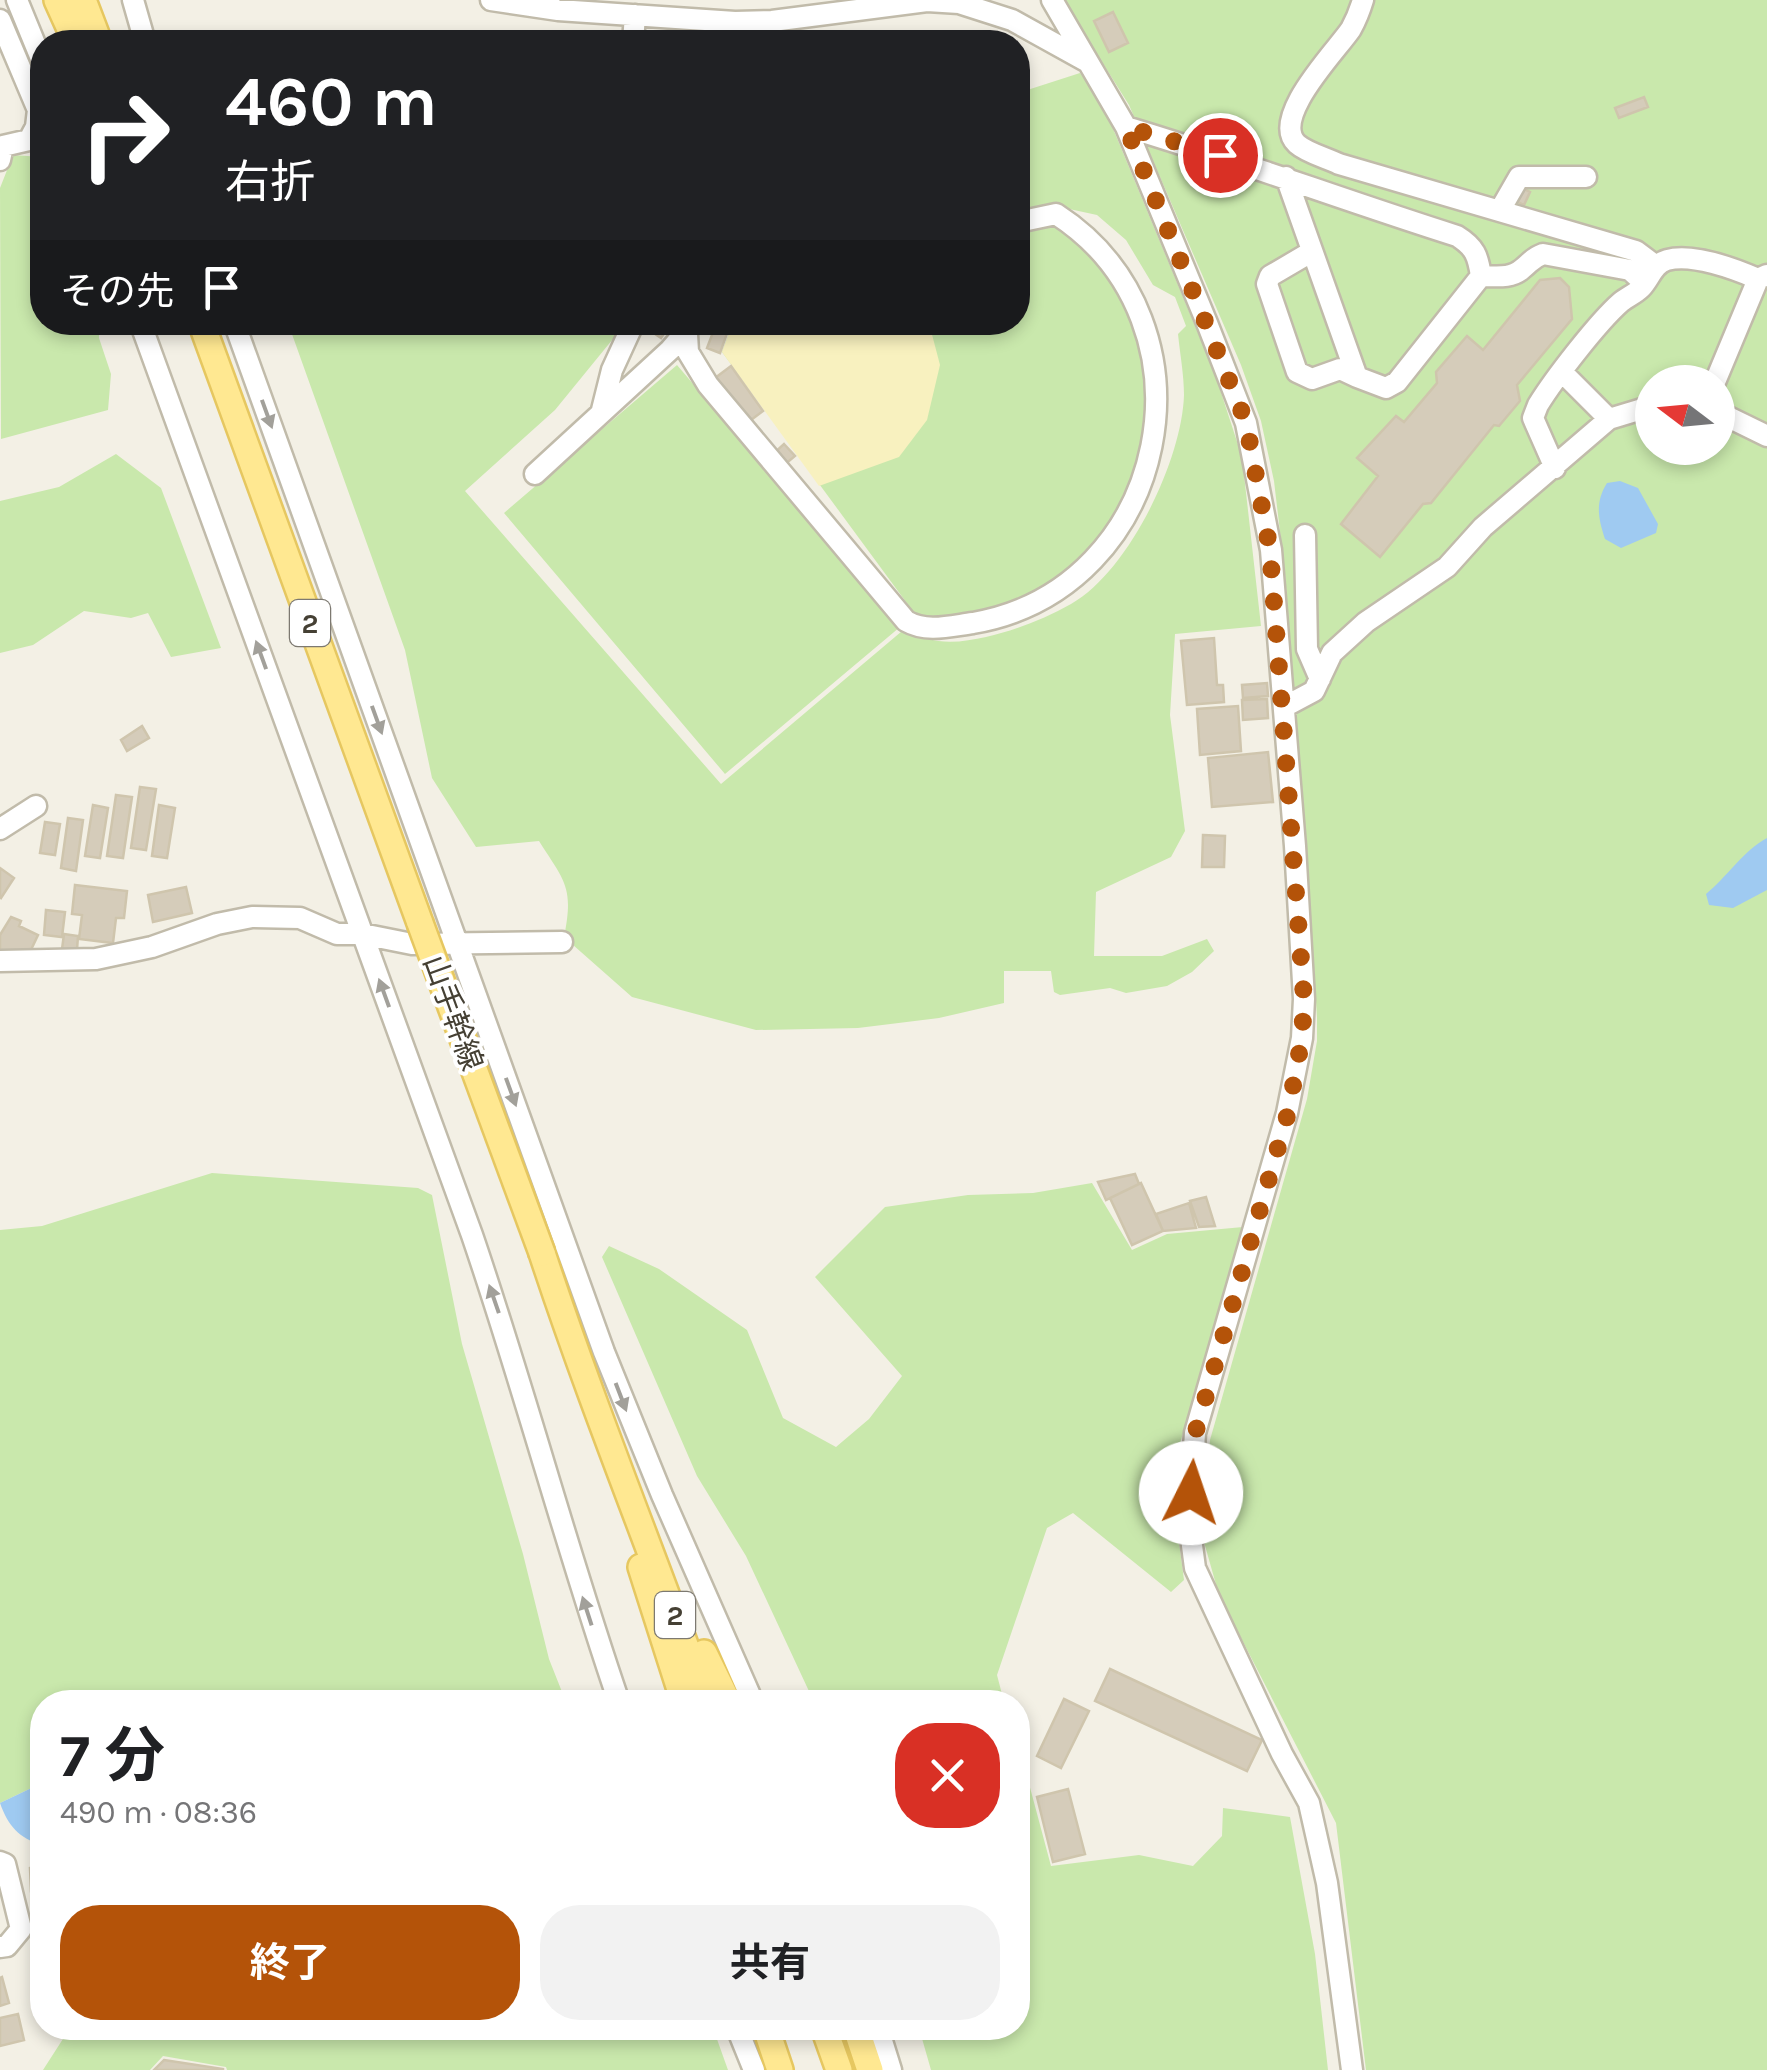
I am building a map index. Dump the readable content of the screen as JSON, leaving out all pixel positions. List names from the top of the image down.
{
  "streets": {
    "main road": ["2", "山手幹線"]
  },
  "north": "left",
  "page": {
    "turn": ["460 m", "右折"],
    "then": "その先",
    "heading": ["7 分", "490 m · 08:36"],
    "buttons": ["終了", "共有"]
  }
}
